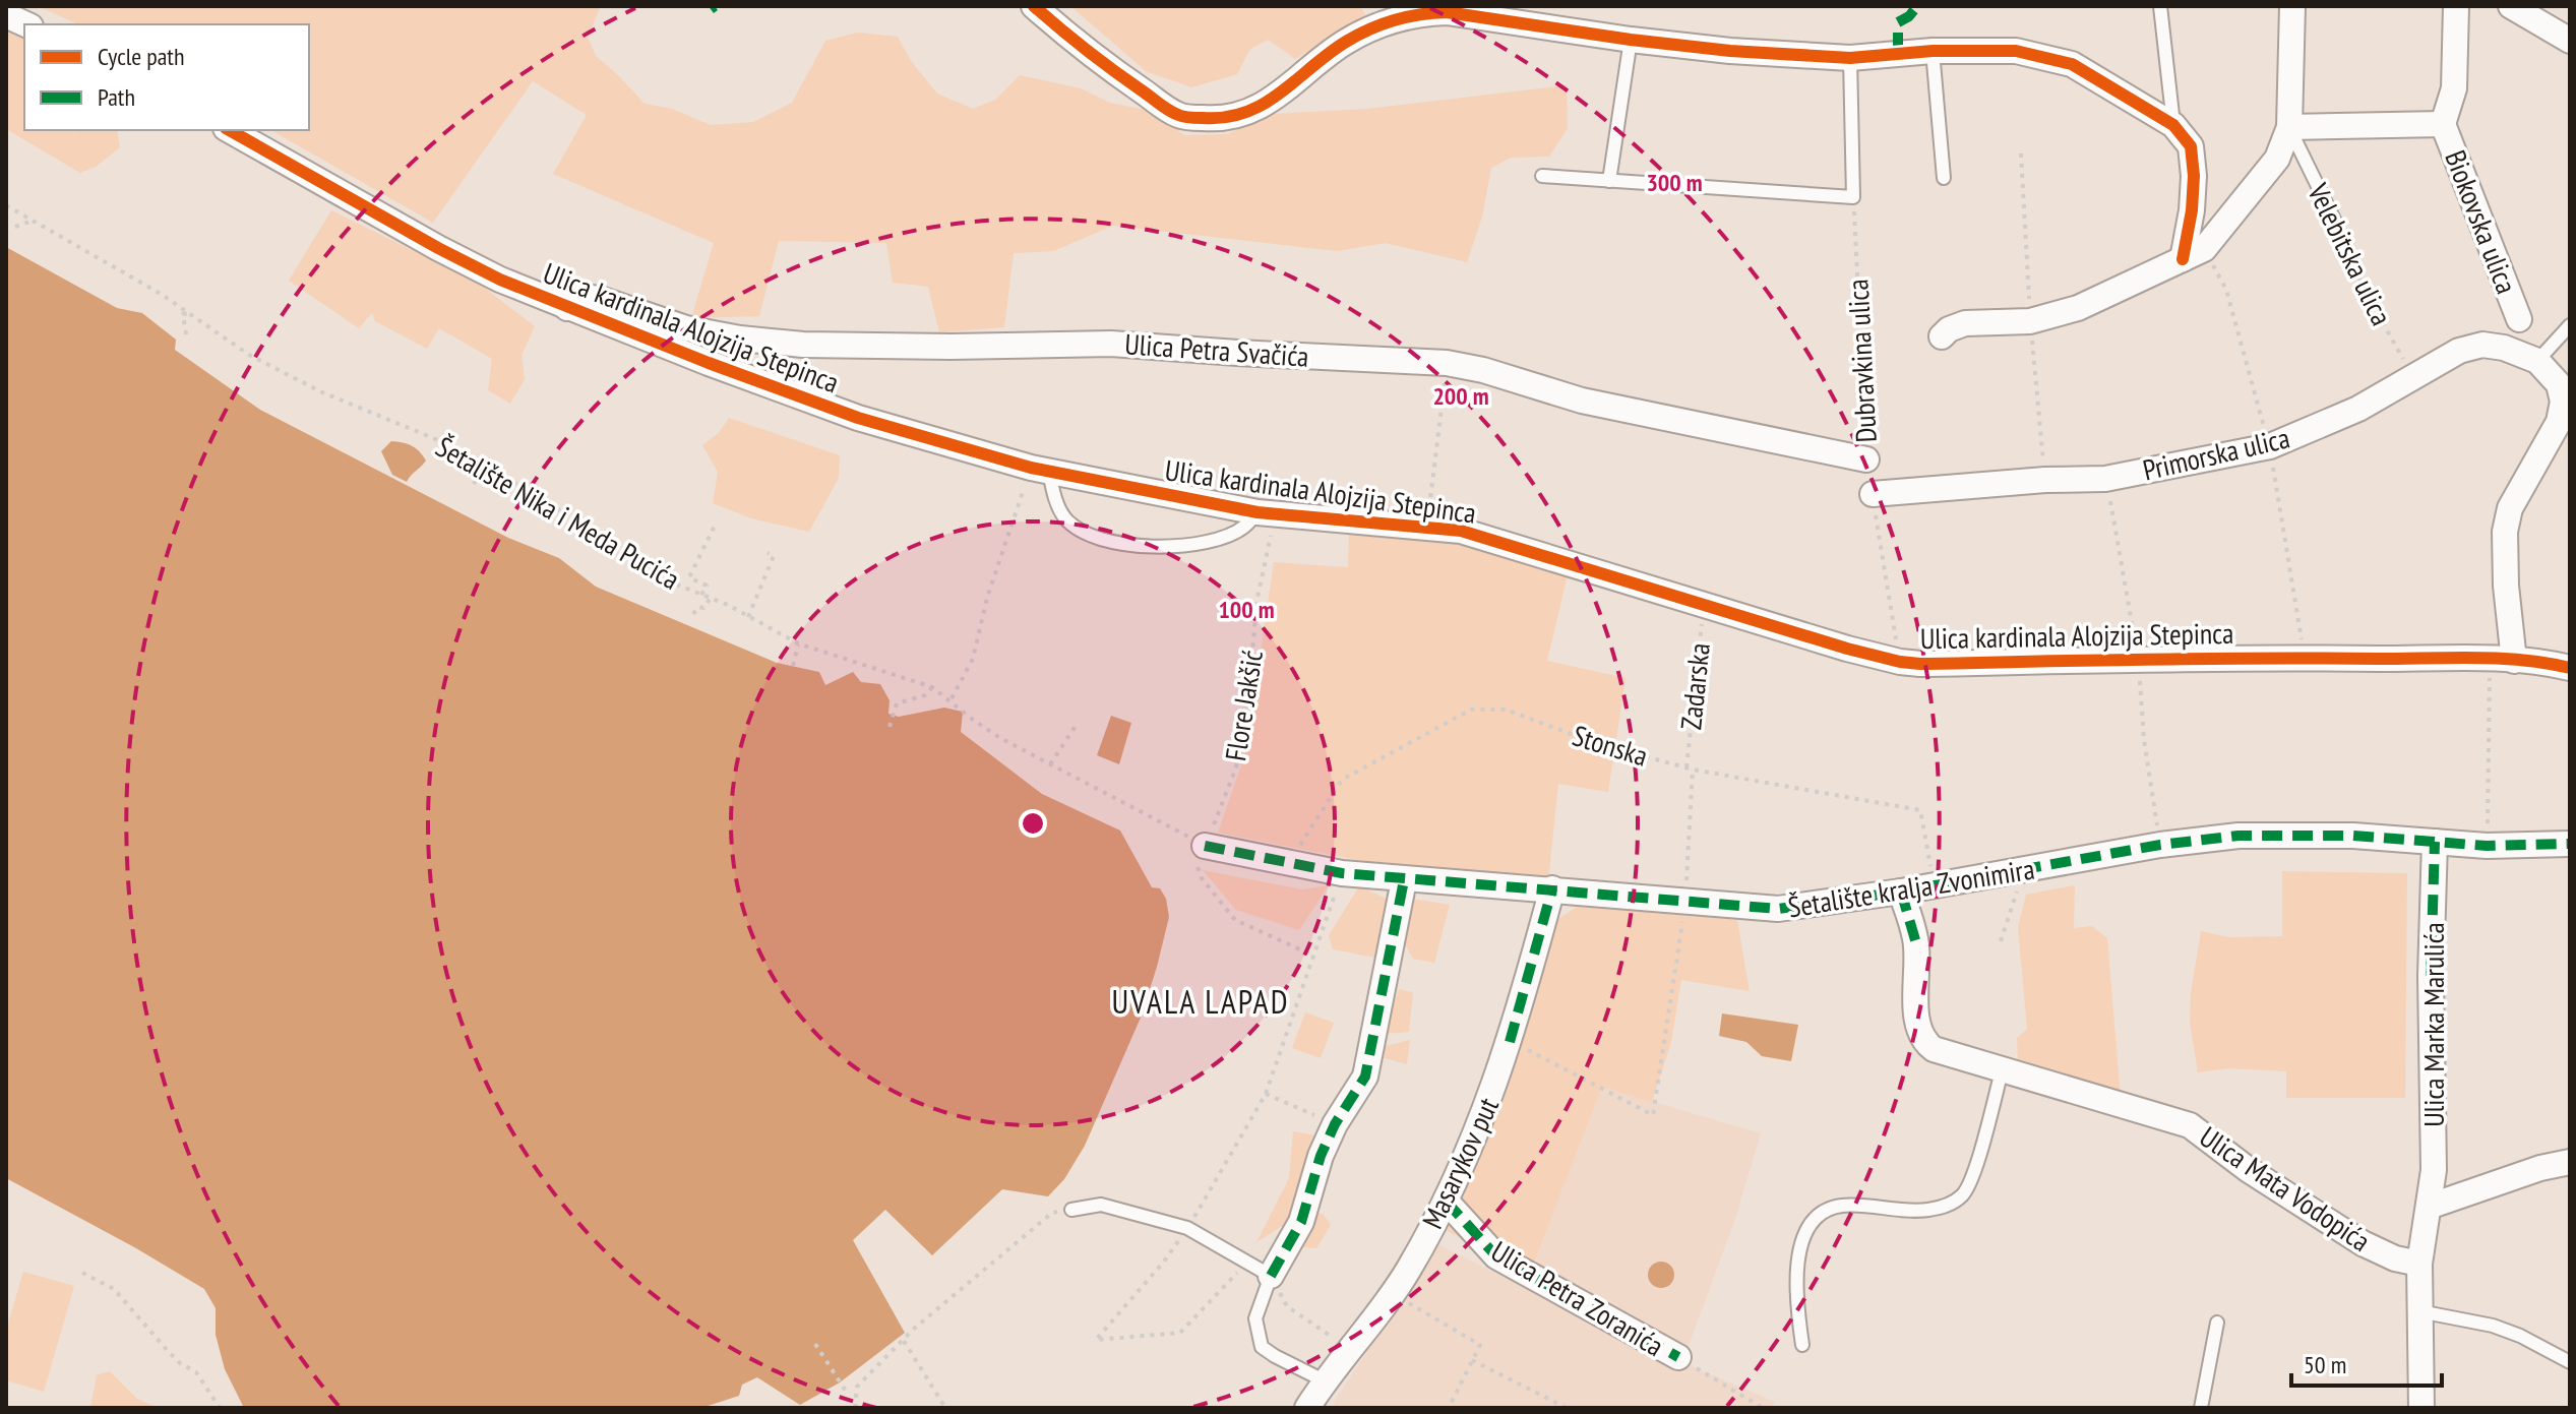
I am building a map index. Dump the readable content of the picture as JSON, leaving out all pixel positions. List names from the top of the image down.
{
  "streets": {
    "street": [
      "Biokovska ulica",
      "Ulica kardinala Alojzija Stepinca",
      "Ulica Petra Svačića",
      "Primorska ulica",
      "Šetalište kralja Zvonimira",
      "Ulica Marka Marulića",
      "Masarykov put",
      "Ulica Mata Vodopića",
      "Ulica Petra Zoranića"
    ],
    "lane": ["Velebitska ulica"],
    "path": [
      "Dubravkina ulica",
      "Šetalište Nika i Meda Pucića",
      "Zadarska",
      "Flore Jakšić",
      "Stonska"
    ]
  },
  "crossings": [
    ["Biokovska ulica", "Velebitska ulica"],
    ["Velebitska ulica", "Primorska ulica"],
    ["Ulica kardinala Alojzija Stepinca", "Ulica Petra Svačića"],
    ["Ulica kardinala Alojzija Stepinca", "Zadarska"],
    ["Ulica kardinala Alojzija Stepinca", "Flore Jakšić"],
    ["Ulica Petra Svačića", "Dubravkina ulica"],
    ["Šetalište Nika i Meda Pucića", "Flore Jakšić"],
    ["Šetalište Nika i Meda Pucića", "Šetalište kralja Zvonimira"],
    ["Zadarska", "Stonska"],
    ["Zadarska", "Šetalište kralja Zvonimira"],
    ["Zadarska", "Masarykov put"],
    ["Flore Jakšić", "Šetalište kralja Zvonimira"],
    ["Stonska", "Šetalište kralja Zvonimira"],
    ["Šetalište kralja Zvonimira", "Ulica Marka Marulića"],
    ["Šetalište kralja Zvonimira", "Masarykov put"],
    ["Šetalište kralja Zvonimira", "Ulica Mata Vodopića"],
    ["Ulica Marka Marulića", "Ulica Mata Vodopića"],
    ["Masarykov put", "Ulica Petra Zoranića"]
  ],
  "districts": ["UVALA LAPAD"],
  "legend": ["Cycle path", "Path"],
  "scale_bar": "50 m",
  "rings": ["300 m", "200 m", "100 m"]
}
